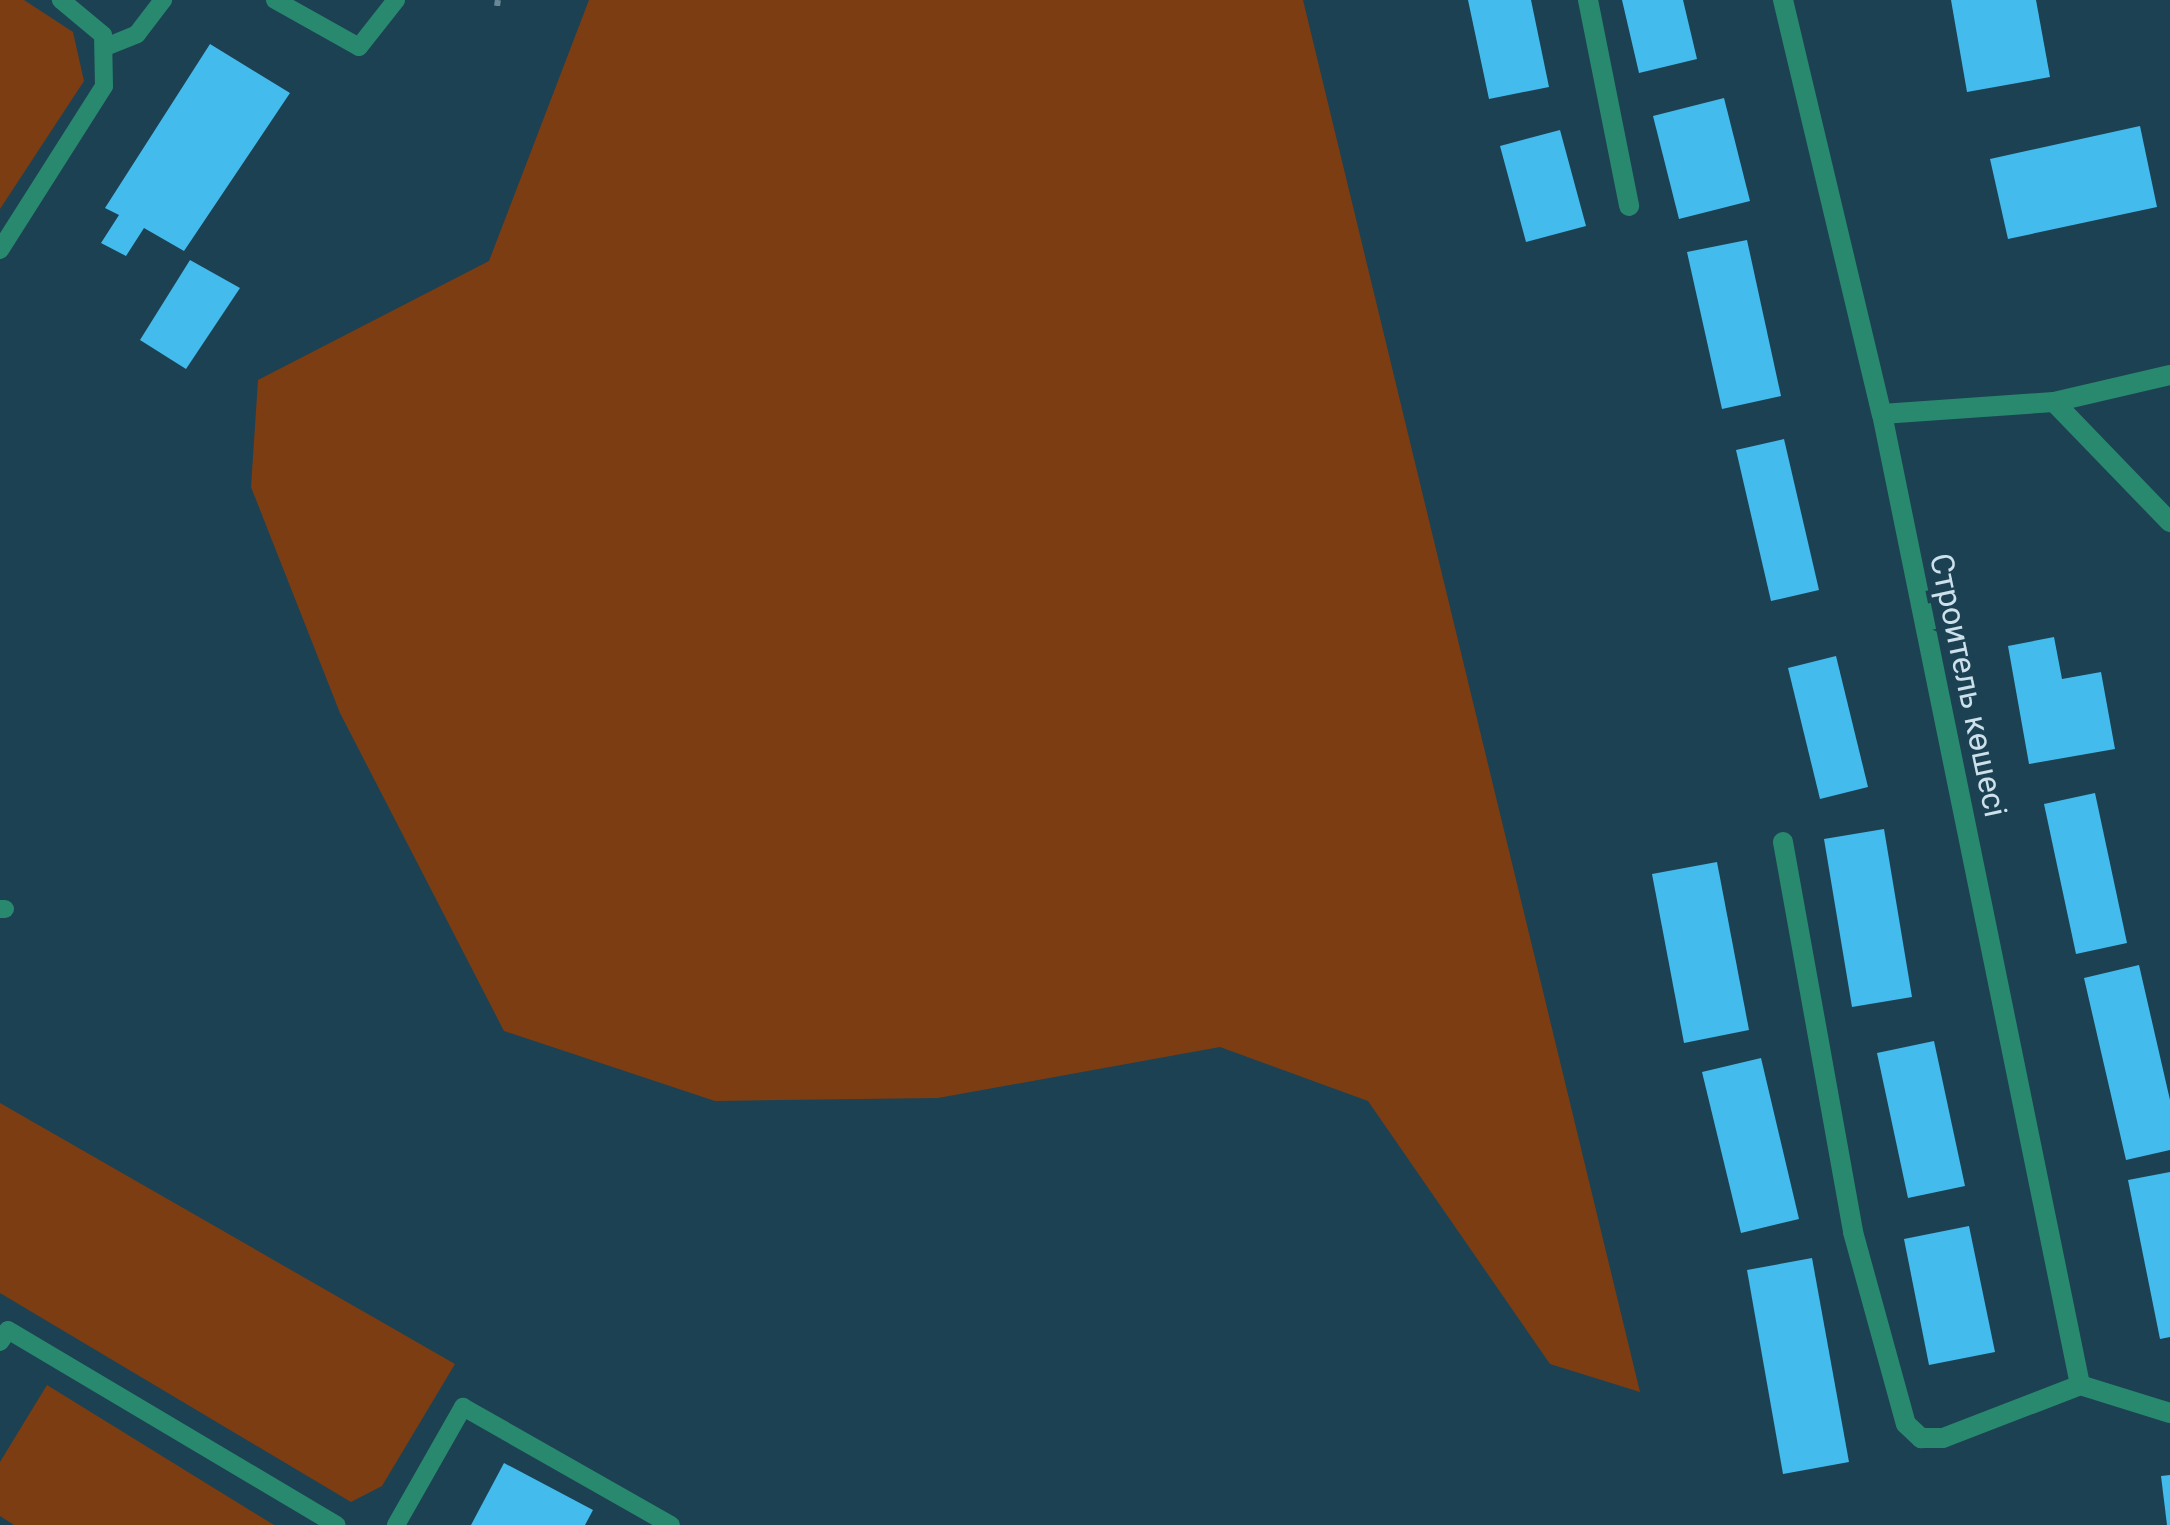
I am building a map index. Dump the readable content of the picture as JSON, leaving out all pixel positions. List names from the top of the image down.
{
  "streets": {
    "street": ["Строитель көшесі"]
  }
}
